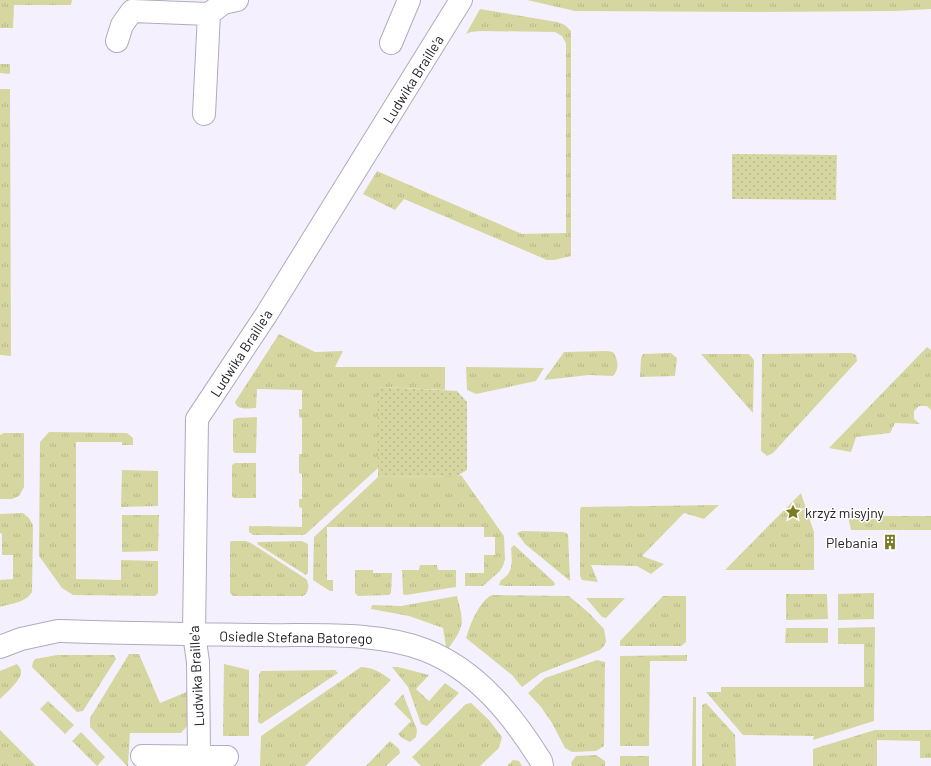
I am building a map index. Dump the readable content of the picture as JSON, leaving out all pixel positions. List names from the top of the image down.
{
  "streets": {
    "street": ["Ludwika Braille'a", "Osiedle Stefana Batorego"]
  },
  "crossings": [
    ["Ludwika Braille'a", "Osiedle Stefana Batorego"]
  ],
  "places": {
    "place": ["krzyż misyjny"],
    "building": ["Plebania"]
  }
}
